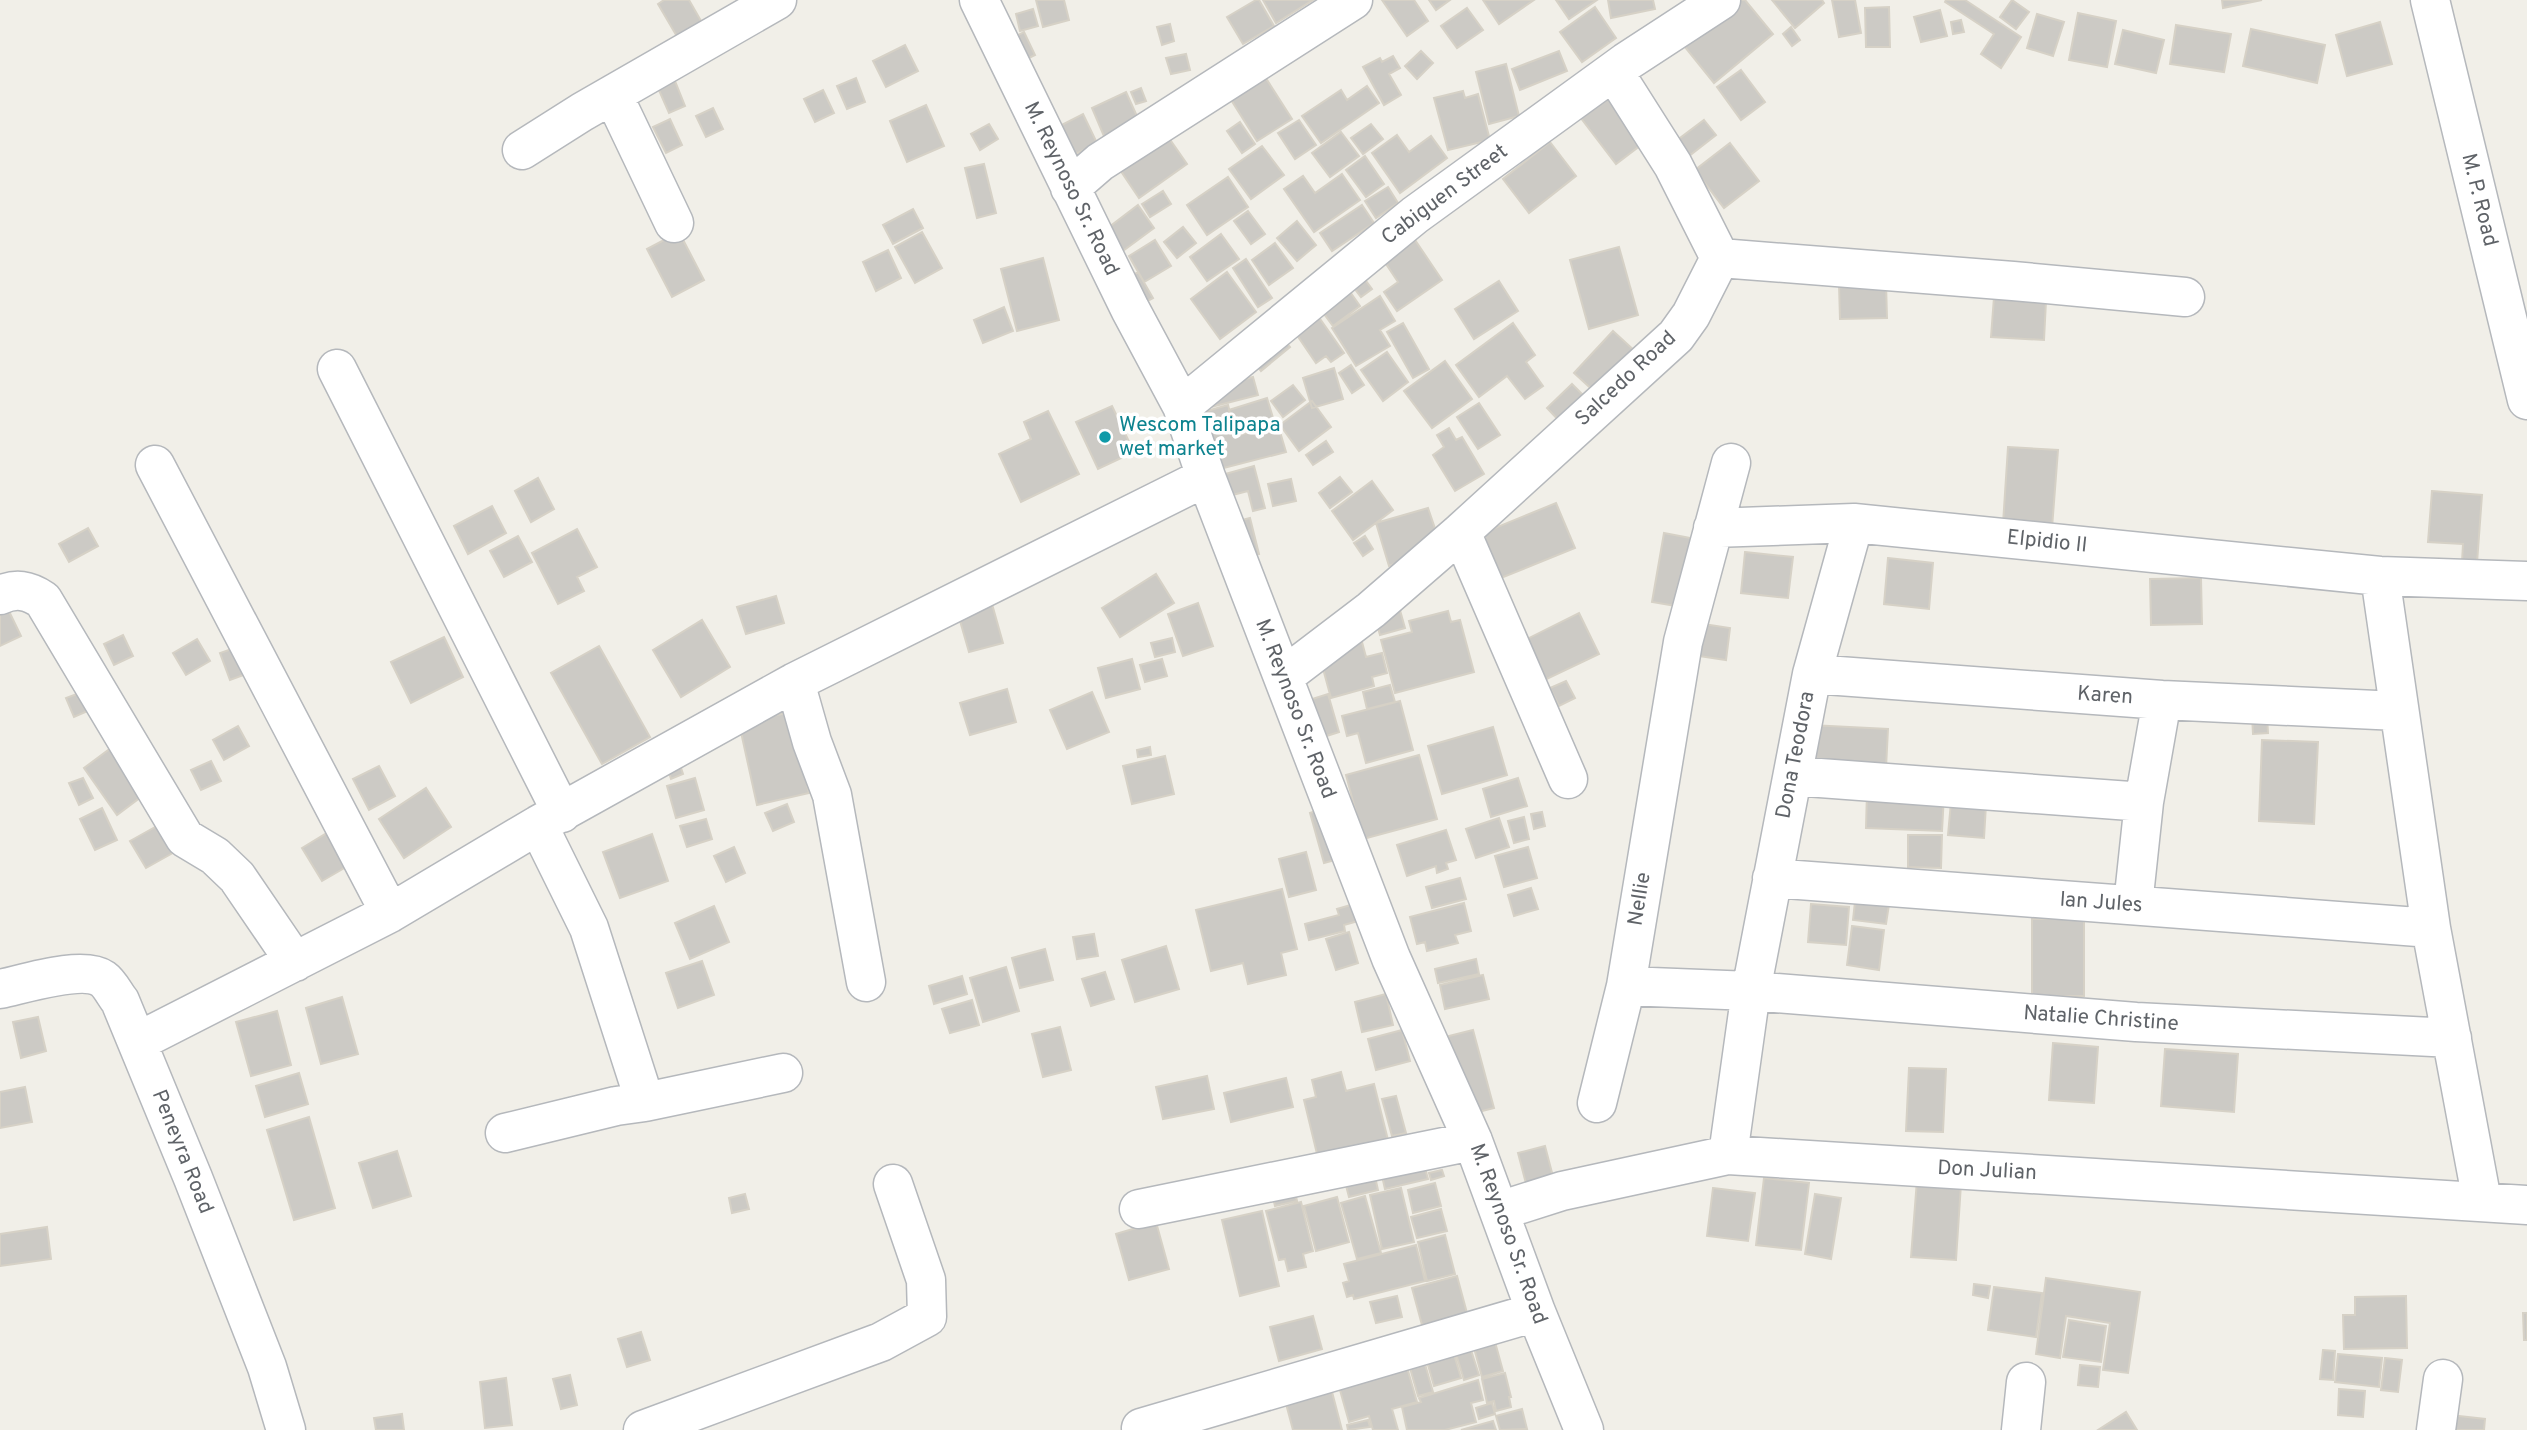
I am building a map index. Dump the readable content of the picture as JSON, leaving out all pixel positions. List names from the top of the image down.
{
  "streets": {
    "street": [
      "M. Reynoso Sr. Road",
      "Cabiguen Street",
      "M. P. Road",
      "Salcedo Road",
      "Elpidio II",
      "Karen",
      "Dona Teodora",
      "Nellie",
      "Ian Jules",
      "Natalie Christine",
      "Peneyra Road",
      "Don Julian"
    ]
  },
  "crossings": [
    ["M. Reynoso Sr. Road", "Cabiguen Street"],
    ["M. Reynoso Sr. Road", "Salcedo Road"],
    ["M. Reynoso Sr. Road", "Don Julian"],
    ["Elpidio II", "Dona Teodora"],
    ["Elpidio II", "Nellie"],
    ["Karen", "Dona Teodora"],
    ["Dona Teodora", "Ian Jules"],
    ["Dona Teodora", "Natalie Christine"]
  ],
  "places": ["Wescom Talipapa wet market"]
}
